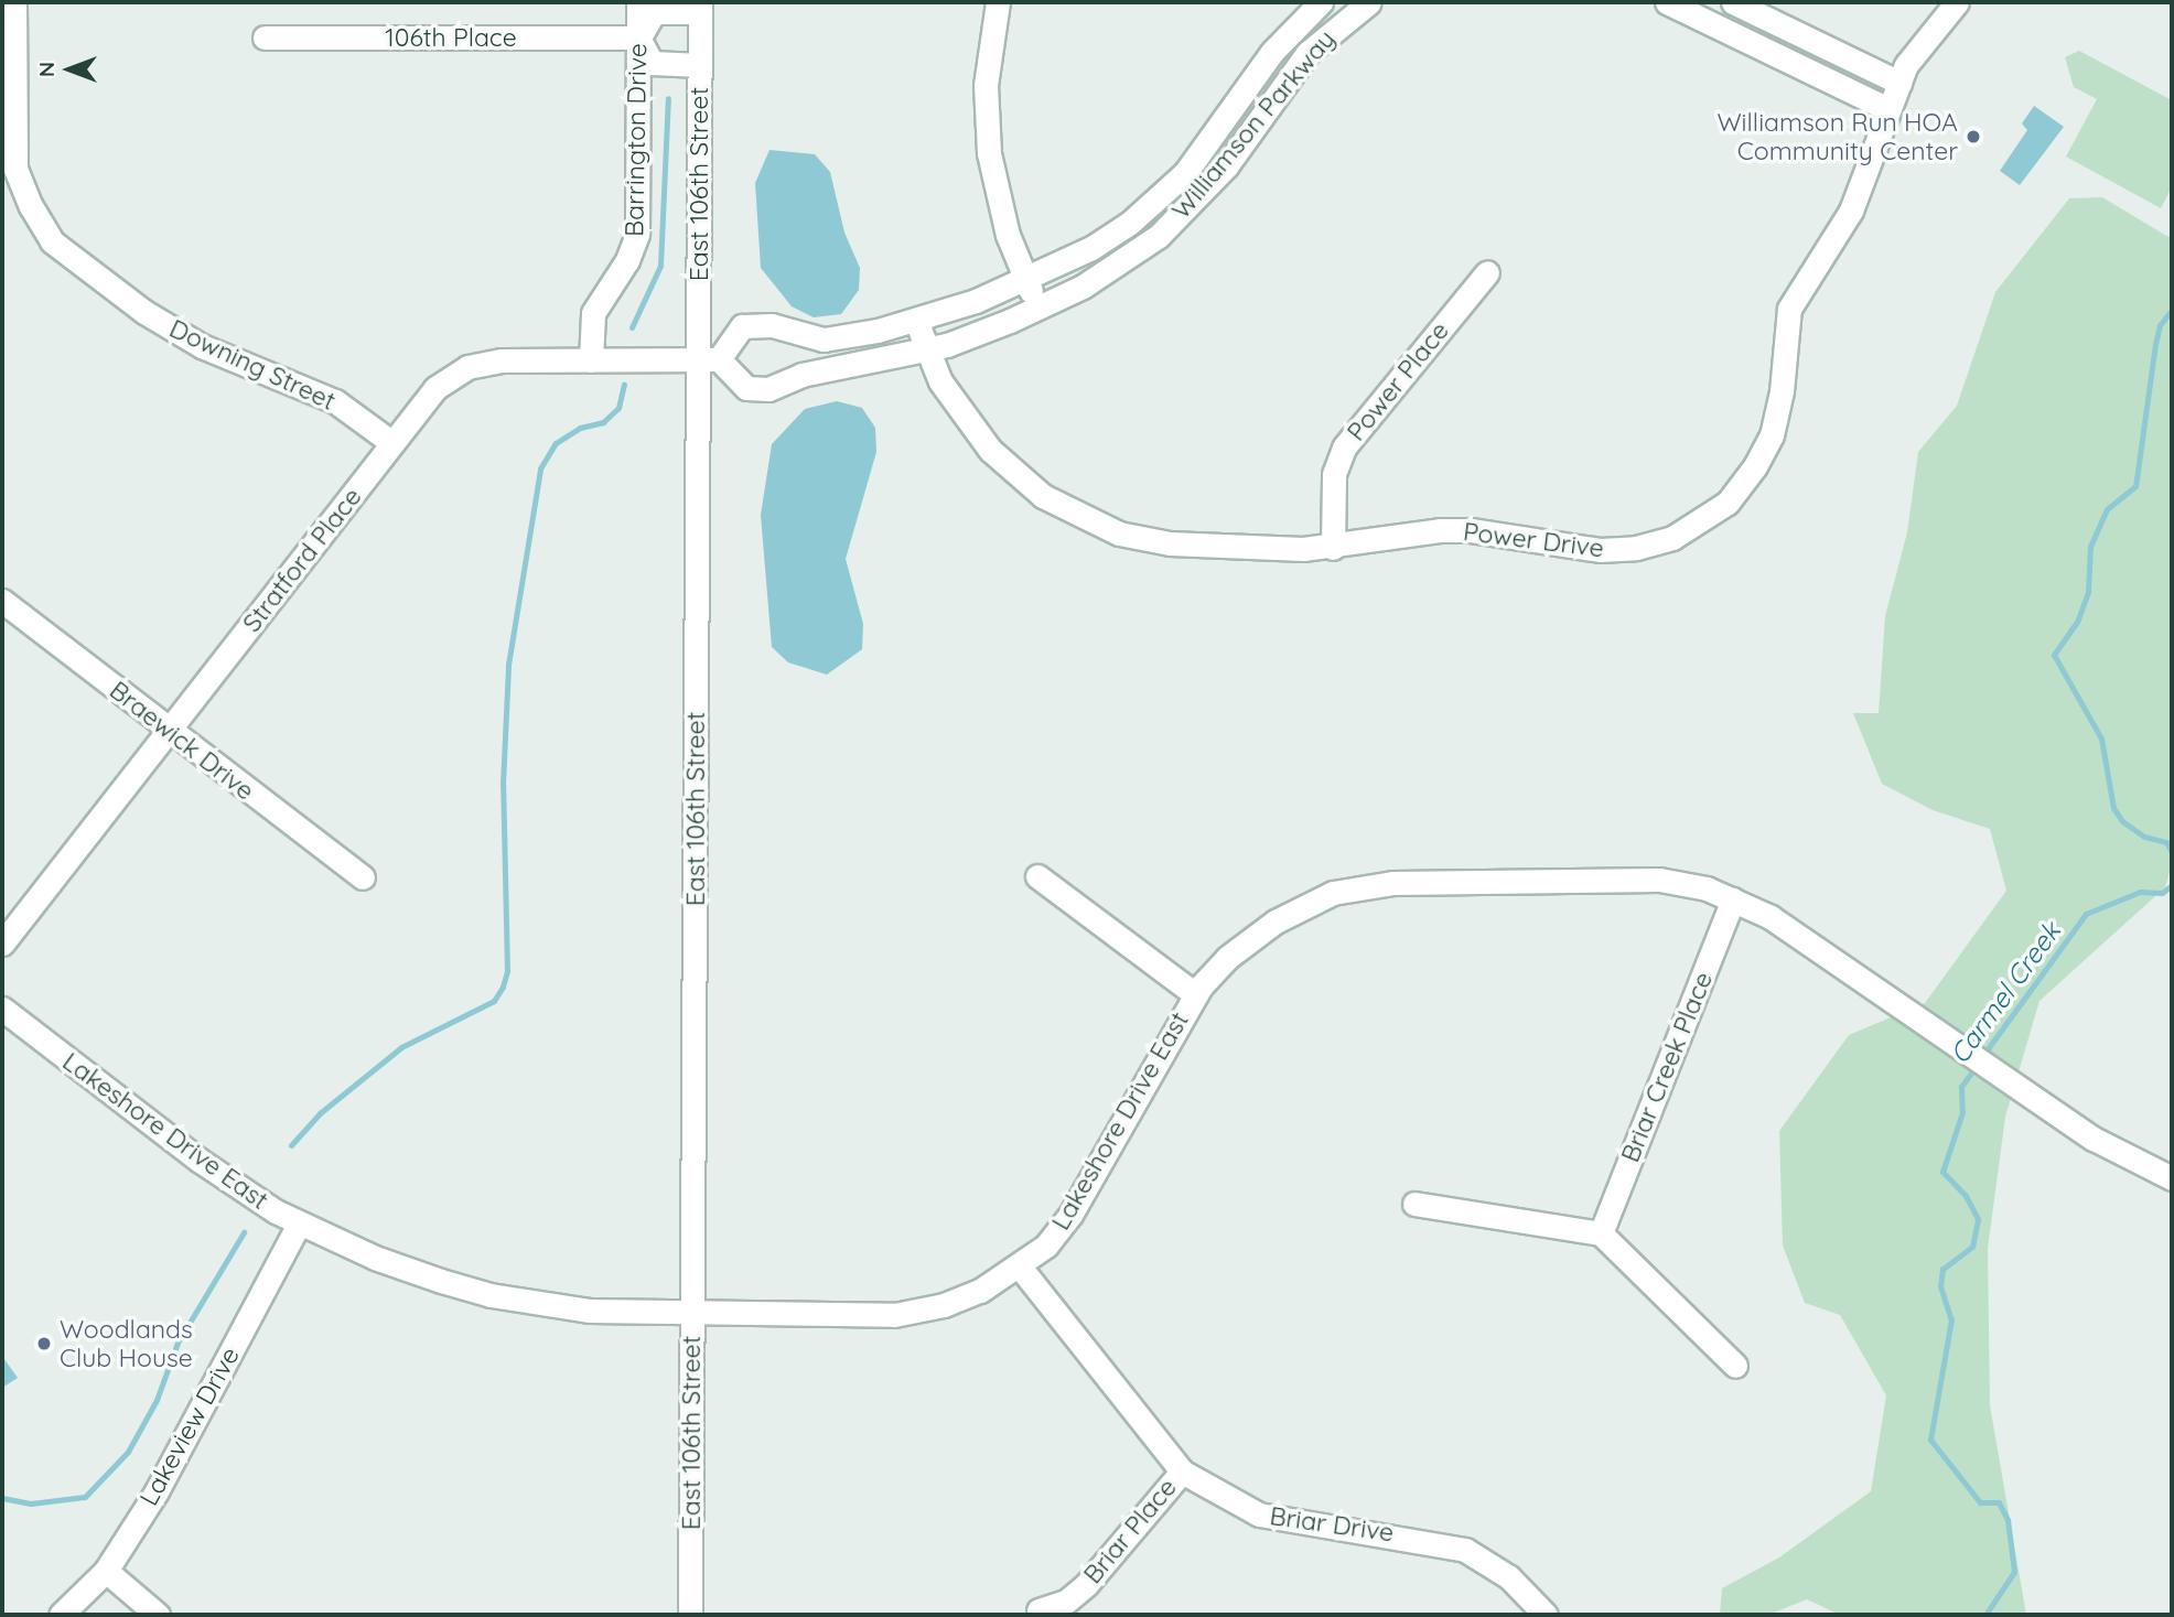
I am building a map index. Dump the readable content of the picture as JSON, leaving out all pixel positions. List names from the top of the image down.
{
  "streets": {
    "street": [
      "106th Place",
      "Williamson Parkway",
      "Barrington Drive",
      "East 106th Street",
      "Downing Street",
      "Power Place",
      "Power Drive",
      "Stratford Place",
      "Braewick Drive",
      "Briar Creek Place",
      "Lakeshore Drive East",
      "Lakeview Drive",
      "Briar Drive",
      "Briar Place"
    ]
  },
  "crossings": [
    ["106th Place", "Barrington Drive"],
    ["Williamson Parkway", "East 106th Street"],
    ["Williamson Parkway", "Power Drive"],
    ["Williamson Parkway", "Stratford Place"],
    ["Barrington Drive", "Stratford Place"],
    ["East 106th Street", "Stratford Place"],
    ["East 106th Street", "Lakeshore Drive East"],
    ["Downing Street", "Stratford Place"],
    ["Power Place", "Power Drive"],
    ["Stratford Place", "Braewick Drive"],
    ["Briar Creek Place", "Lakeshore Drive East"],
    ["Lakeshore Drive East", "Lakeview Drive"],
    ["Lakeshore Drive East", "Briar Drive"],
    ["Briar Drive", "Briar Place"]
  ],
  "water": ["Carmel Creek"],
  "places": ["Williamson Run HOA Community Center", "Woodlands Club House"],
  "north": "left"
}
